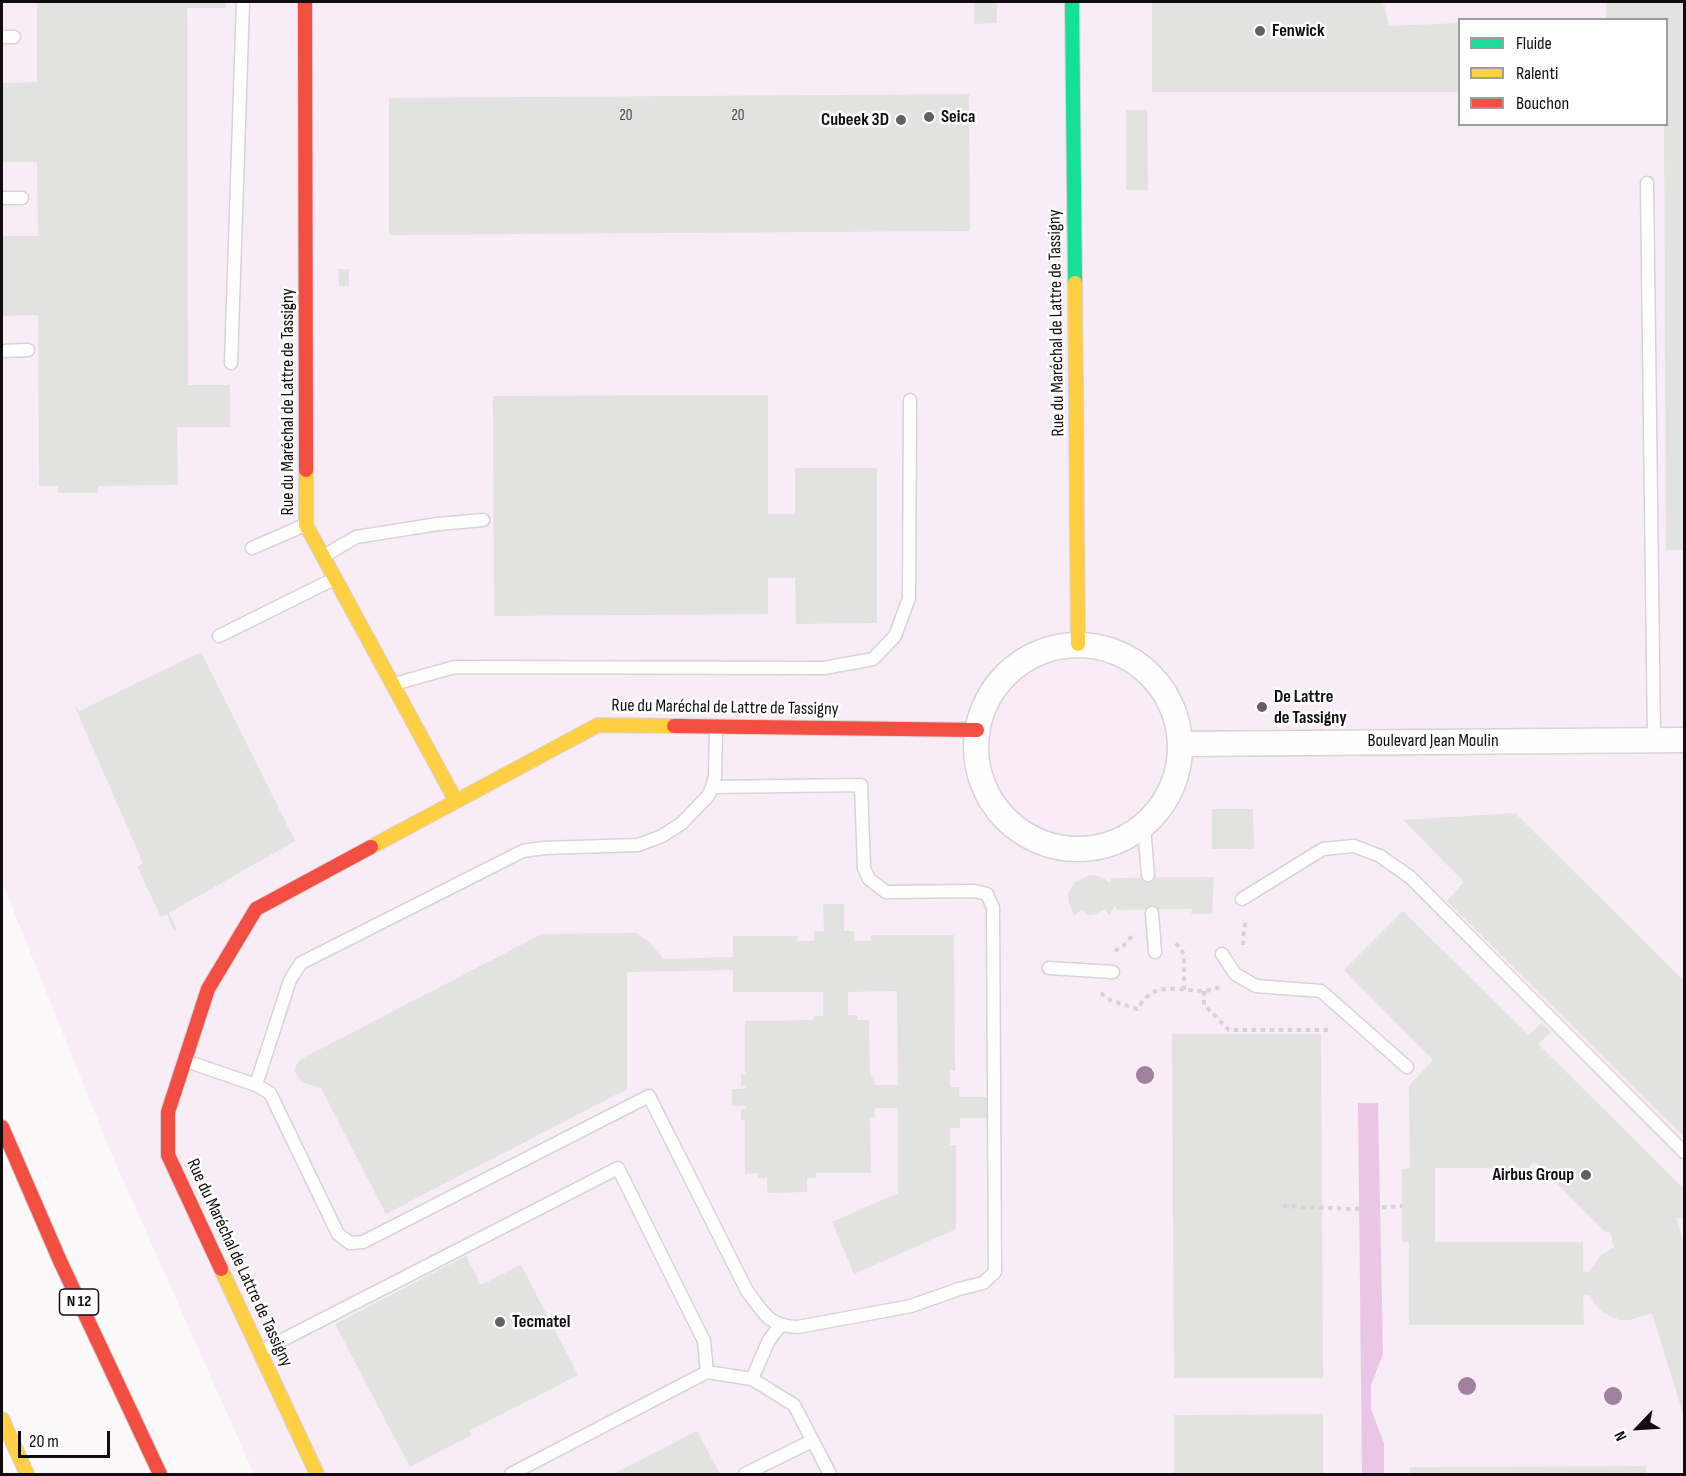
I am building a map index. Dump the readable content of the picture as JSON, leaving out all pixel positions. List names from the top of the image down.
{
  "streets": {
    "main road": ["Rue du Maréchal de Lattre de Tassigny", "N 12"],
    "street": ["Boulevard Jean Moulin"]
  },
  "crossings": [
    ["Rue du Maréchal de Lattre de Tassigny", "Boulevard Jean Moulin"]
  ],
  "places": [
    "Fenwick",
    "Seica",
    "Cubeek 3D",
    "De Lattre de Tassigny",
    "Airbus Group",
    "Tecmatel"
  ],
  "house_numbers": ["20", "20"],
  "legend": ["Fluide", "Ralenti", "Bouchon"],
  "scale_bar": "20 m",
  "north": "bottom left"
}
